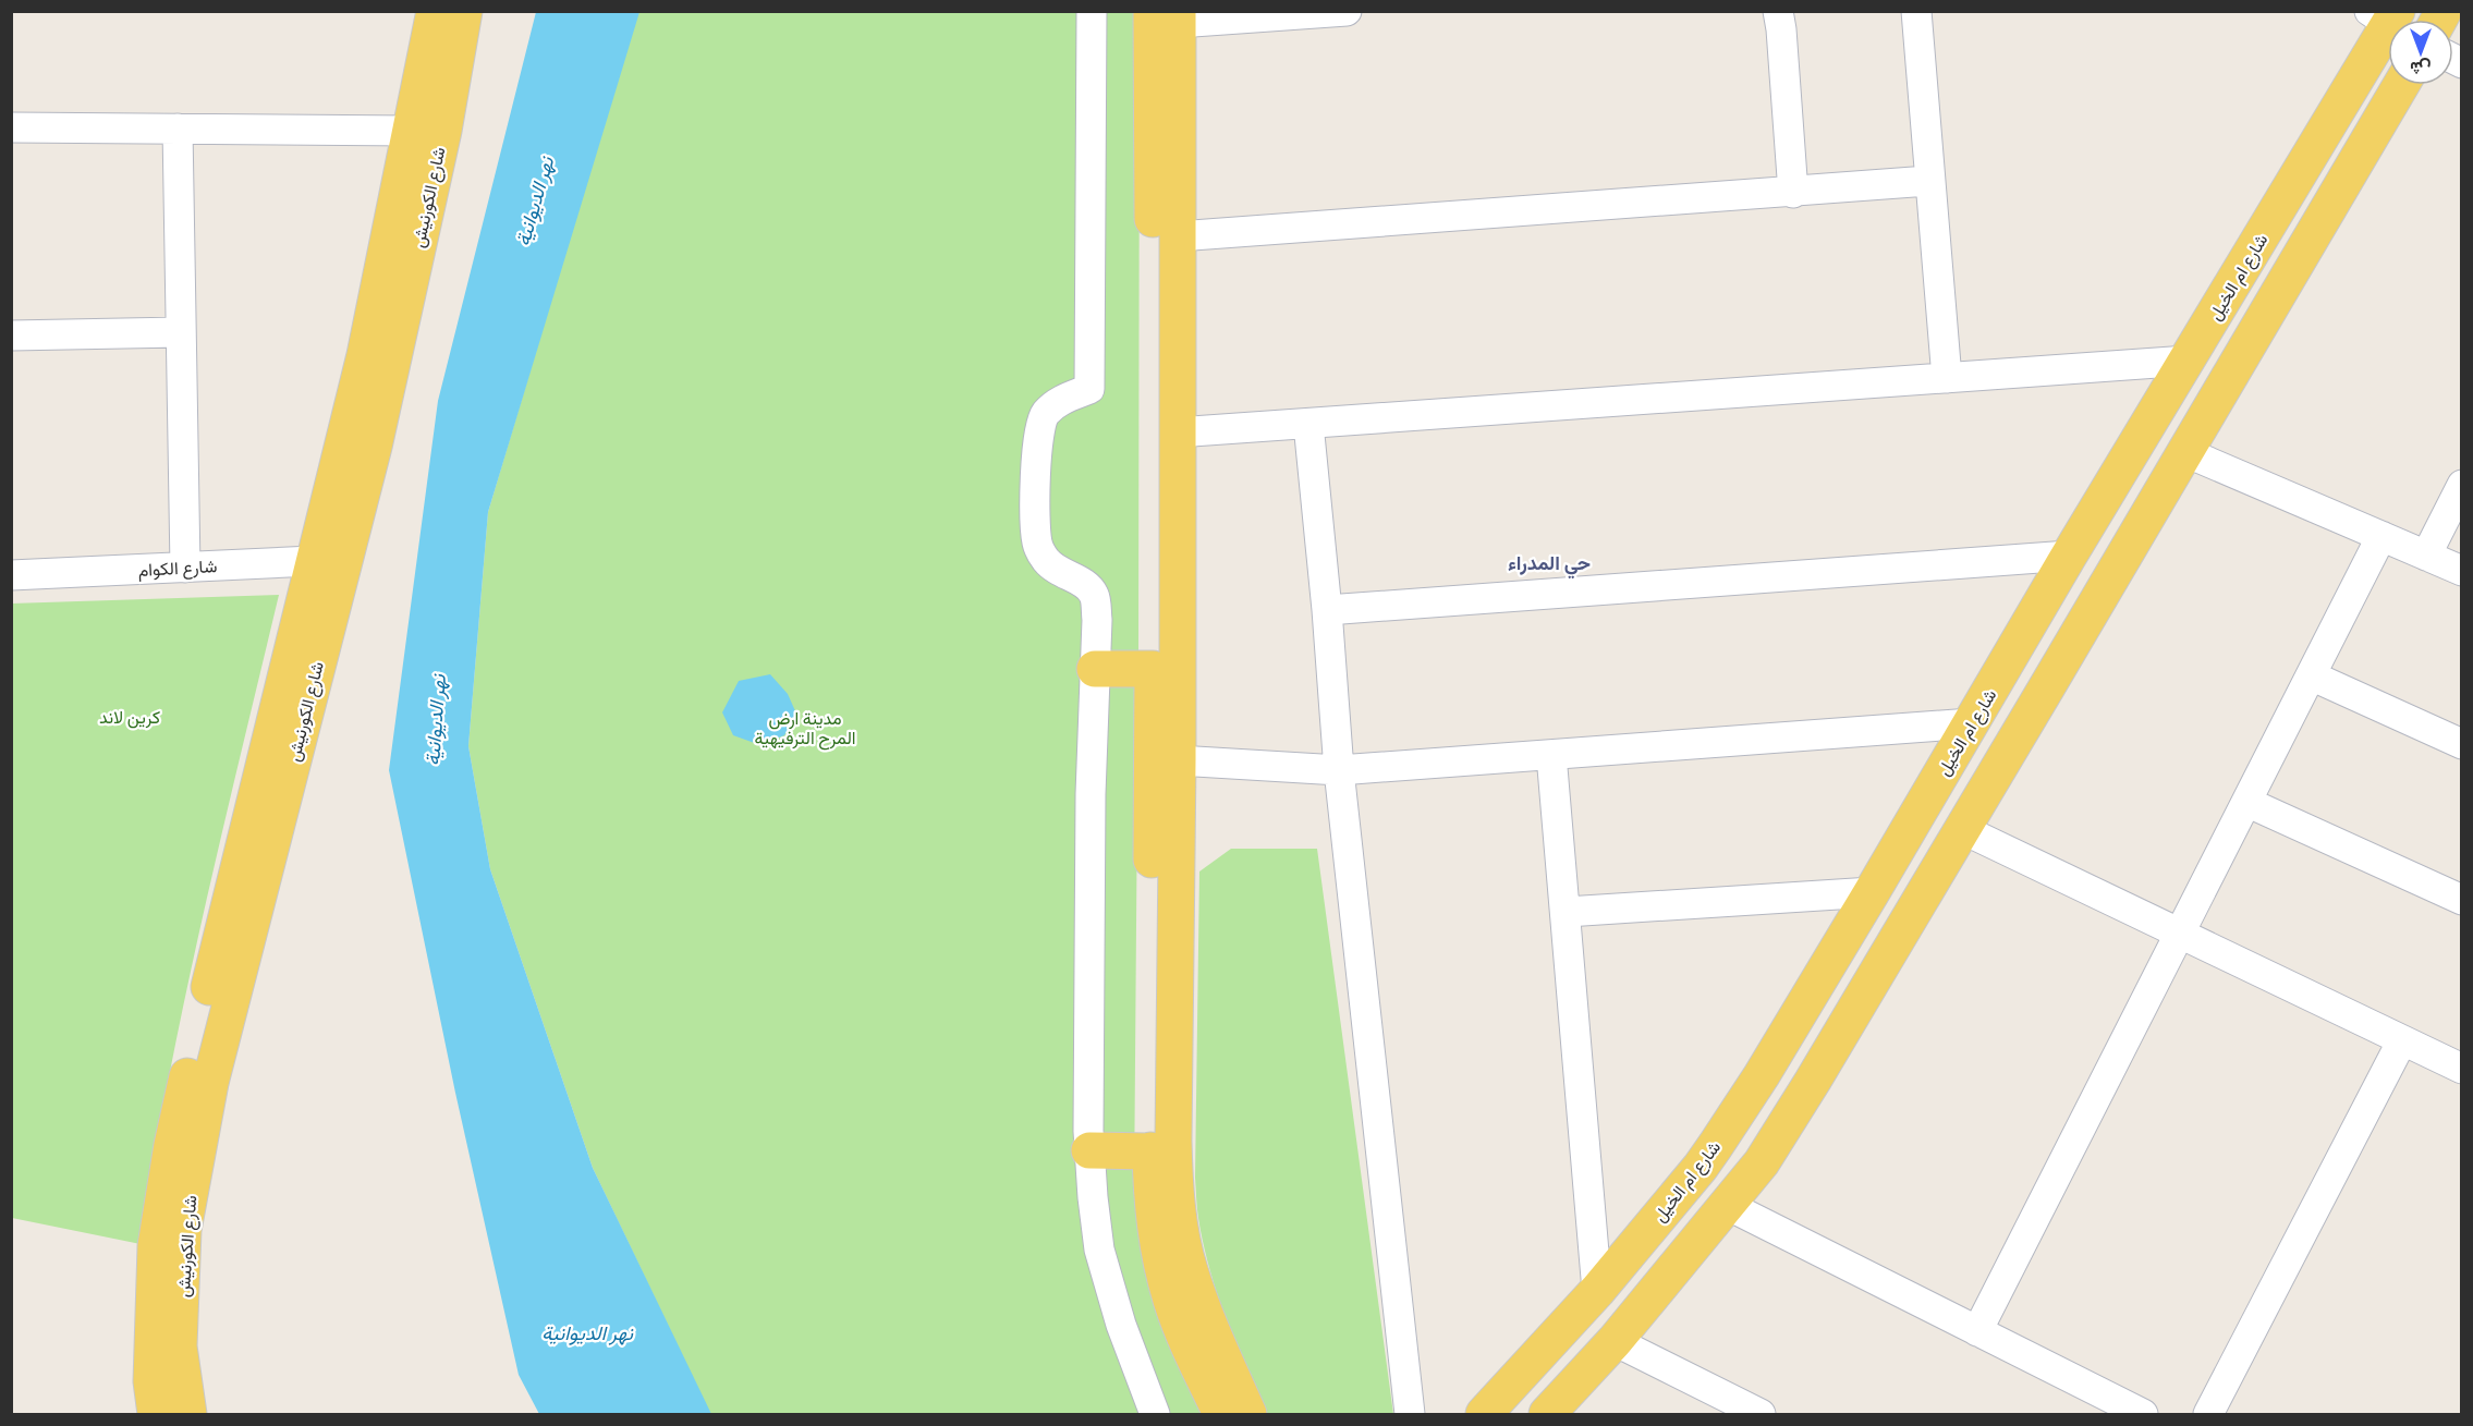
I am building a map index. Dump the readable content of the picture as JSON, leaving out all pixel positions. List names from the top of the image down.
{
  "streets": {
    "main road": ["شارع الكورنيش", "شارع ام الخيل"],
    "street": ["شارع الكوام"]
  },
  "crossings": [
    ["شارع الكورنيش", "شارع الكوام"]
  ],
  "districts": ["حي المدراء"],
  "water": ["نهر الديوانية"],
  "parks": ["كرين لاند", "مدينة ارض المرح الترفيهية"],
  "north": "bottom"
}
